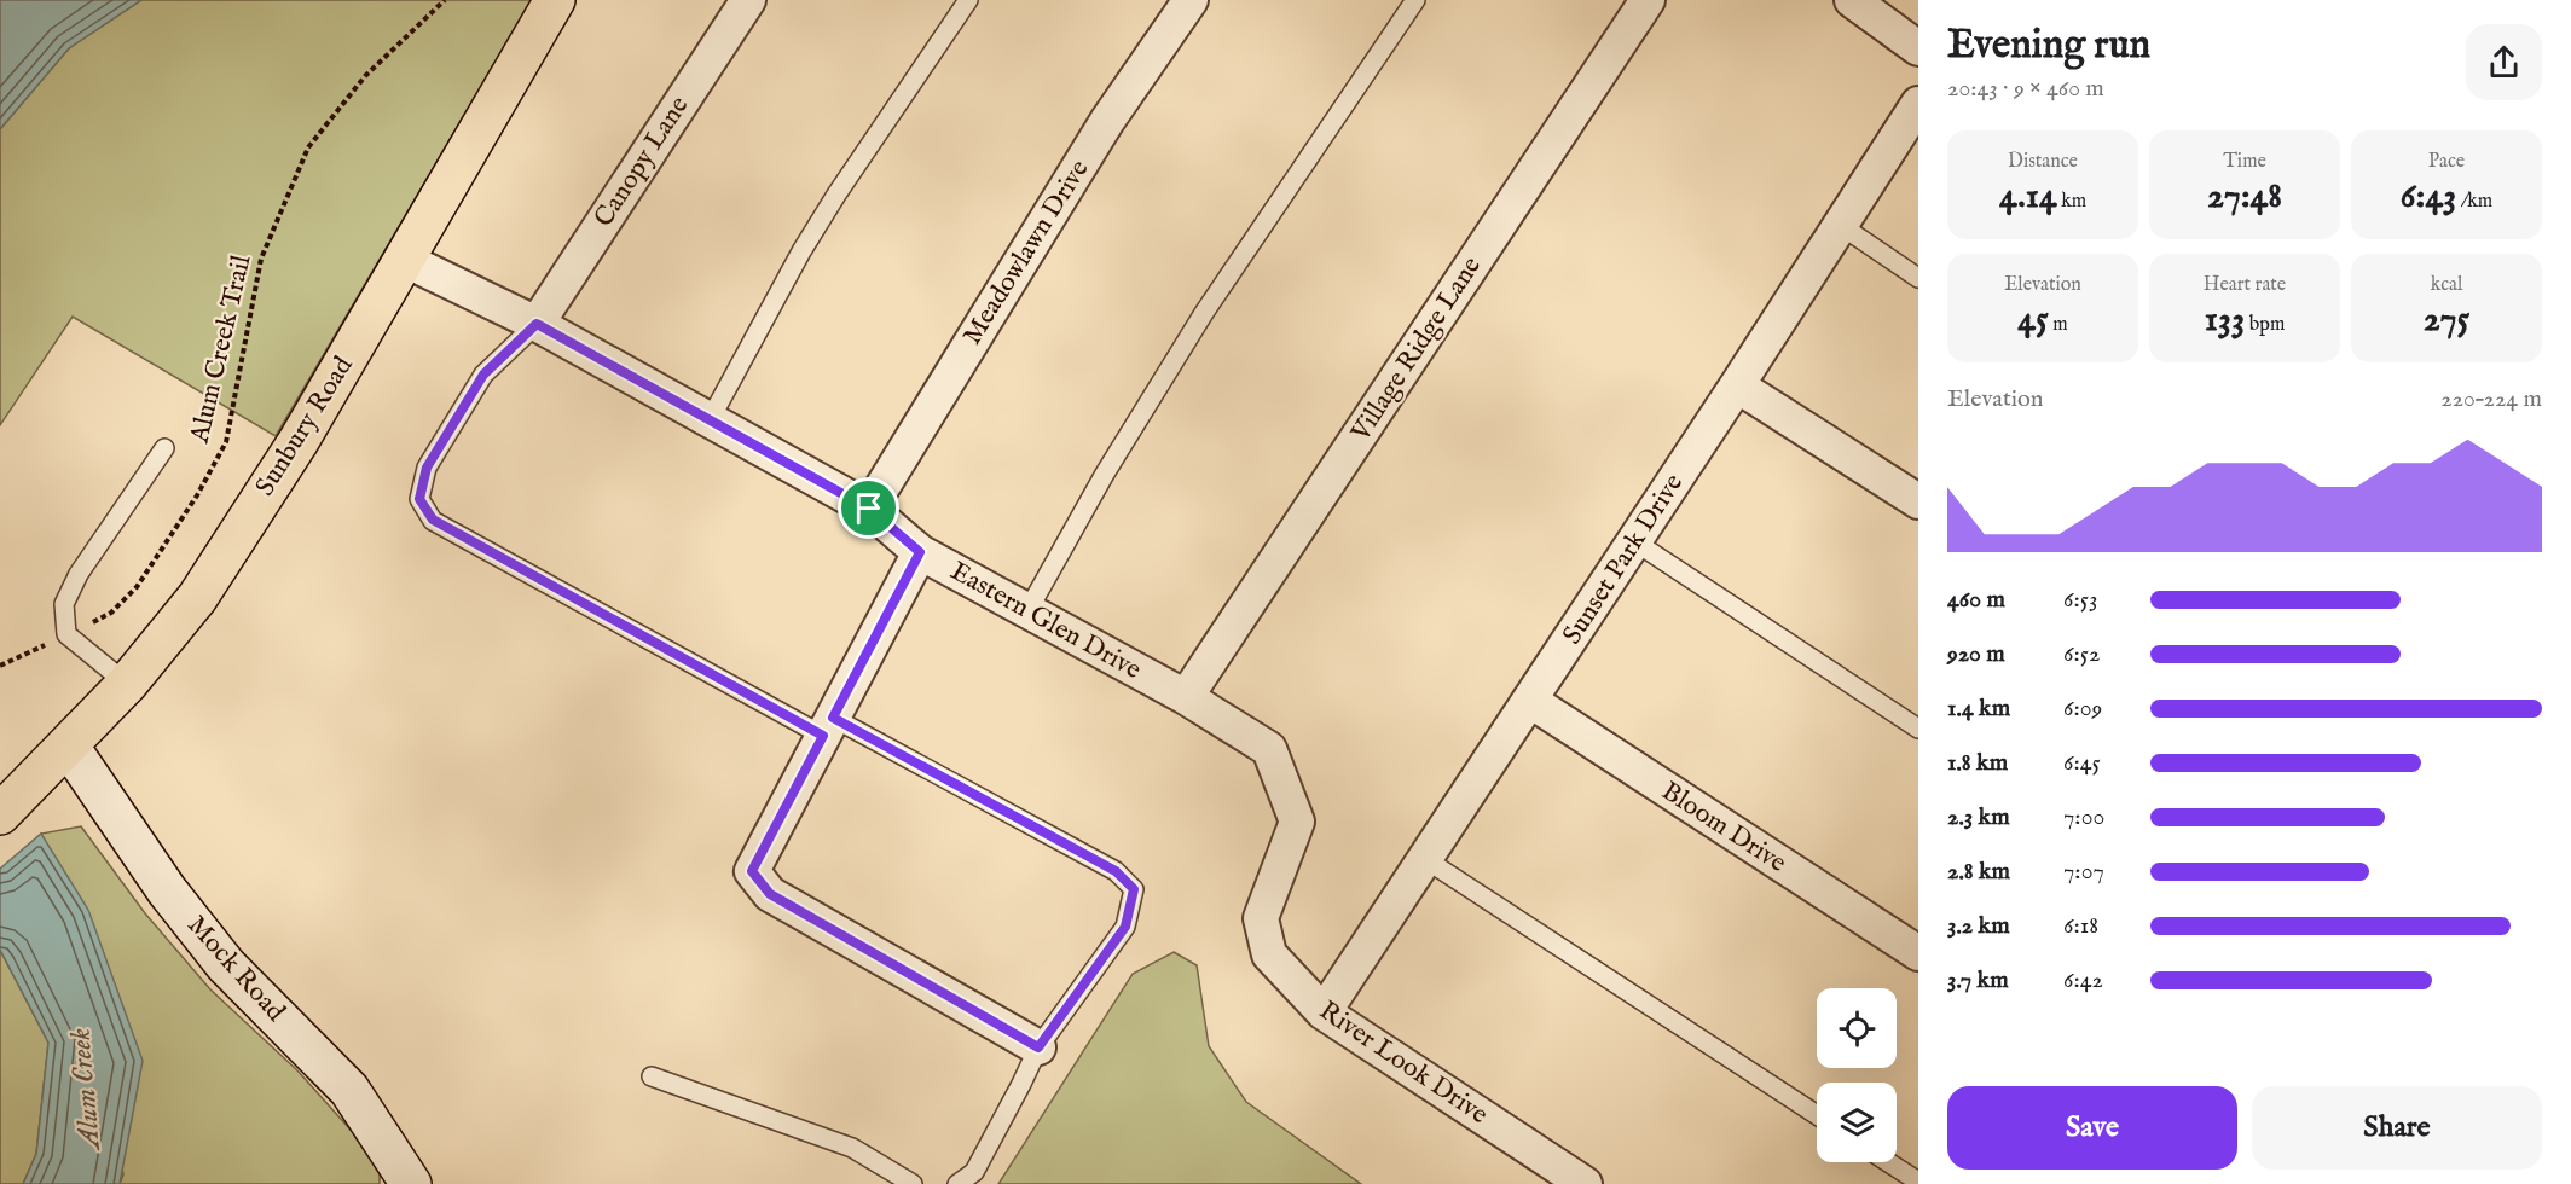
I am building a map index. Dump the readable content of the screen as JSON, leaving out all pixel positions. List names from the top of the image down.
{
  "streets": {
    "main road": ["Sunbury Road", "Mock Road"],
    "street": [
      "Canopy Lane",
      "Meadowlawn Drive",
      "Village Ridge Lane",
      "Sunset Park Drive",
      "Eastern Glen Drive",
      "Bloom Drive",
      "River Look Drive"
    ],
    "path": ["Alum Creek Trail"]
  },
  "crossings": [
    ["Canopy Lane", "Eastern Glen Drive"],
    ["Meadowlawn Drive", "Eastern Glen Drive"],
    ["Village Ridge Lane", "Eastern Glen Drive"],
    ["Sunbury Road", "Eastern Glen Drive"],
    ["Sunbury Road", "Mock Road"],
    ["Sunset Park Drive", "Bloom Drive"],
    ["Sunset Park Drive", "River Look Drive"],
    ["Eastern Glen Drive", "River Look Drive"]
  ],
  "water": ["Alum Creek"],
  "page": {
    "heading": ["Evening run", "20:43 · 9 × 460 m"],
    "stats": [
      ["Distance", "4.14 km"],
      ["Time", "27:48"],
      ["Pace", "6:43 /km"],
      ["Elevation", "45 m"],
      ["Heart rate", "133 bpm"],
      ["kcal", "275"]
    ],
    "chart": ["Elevation", "220–224 m"],
    "list": [
      {
        "name": "460 m",
        "note": "6:53"
      },
      {
        "name": "920 m",
        "note": "6:52"
      },
      {
        "name": "1.4 km",
        "note": "6:09"
      },
      {
        "name": "1.8 km",
        "note": "6:45"
      },
      {
        "name": "2.3 km",
        "note": "7:00"
      },
      {
        "name": "2.8 km",
        "note": "7:07"
      },
      {
        "name": "3.2 km",
        "note": "6:18"
      },
      {
        "name": "3.7 km",
        "note": "6:42"
      }
    ],
    "buttons": ["Save", "Share"]
  }
}
